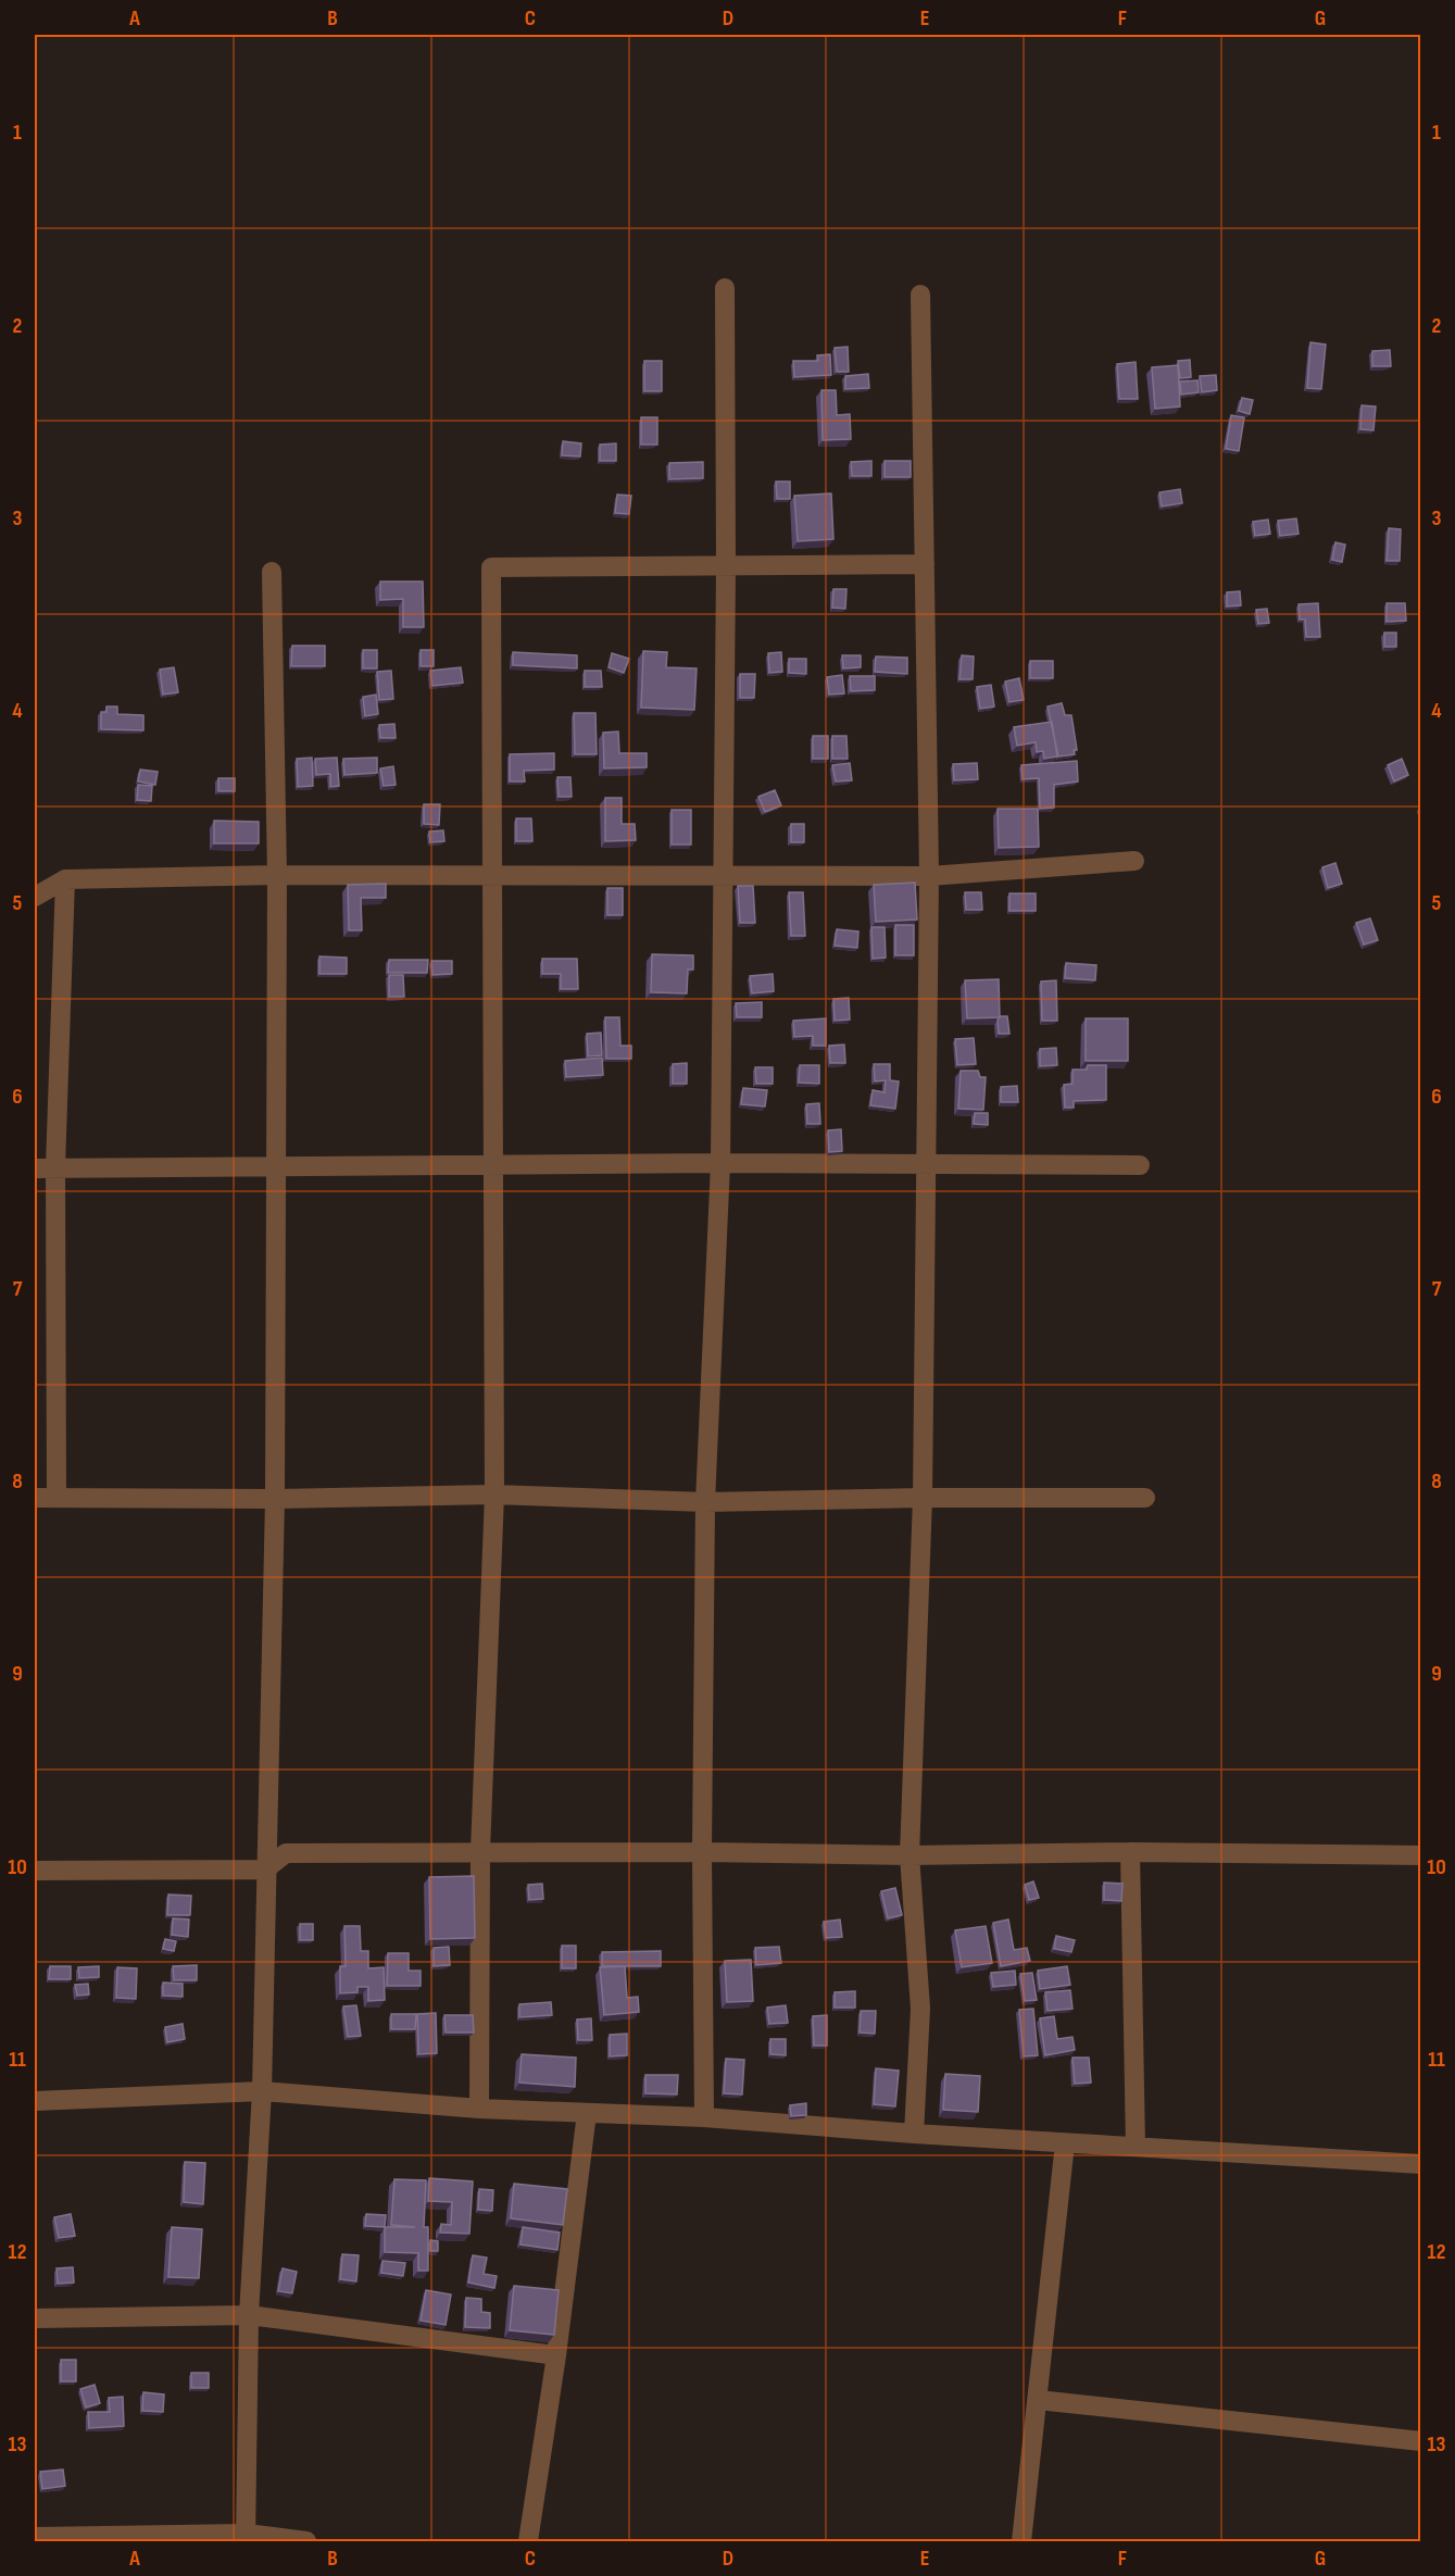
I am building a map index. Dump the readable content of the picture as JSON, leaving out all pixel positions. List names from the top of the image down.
{
  "grid": {
    "columns": [
      "A",
      "B",
      "C",
      "D",
      "E",
      "F",
      "G"
    ],
    "rows": [
      "1",
      "2",
      "3",
      "4",
      "5",
      "6",
      "7",
      "8",
      "9",
      "10",
      "11",
      "12",
      "13"
    ]
  }
}
